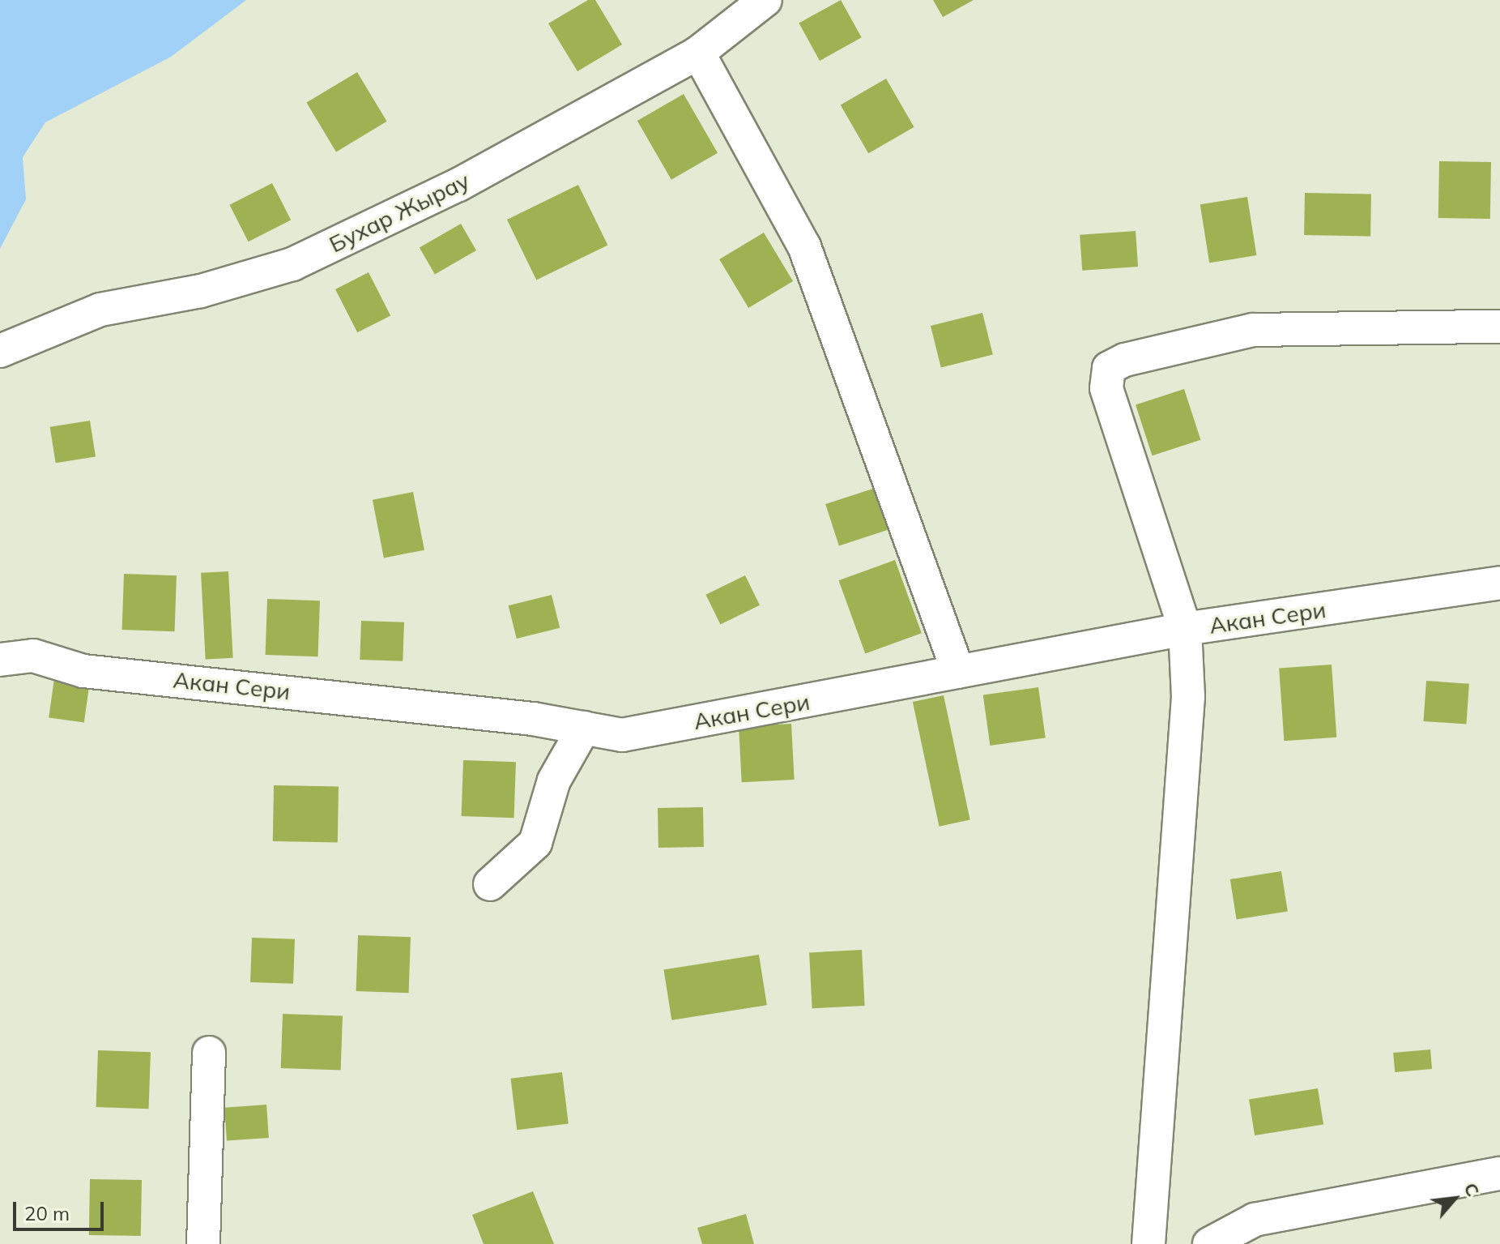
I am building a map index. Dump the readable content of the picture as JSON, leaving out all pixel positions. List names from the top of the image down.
{
  "streets": {
    "street": ["Бухар Жырау", "Акан Сери"]
  },
  "scale_bar": "20 m",
  "north": "top right"
}
